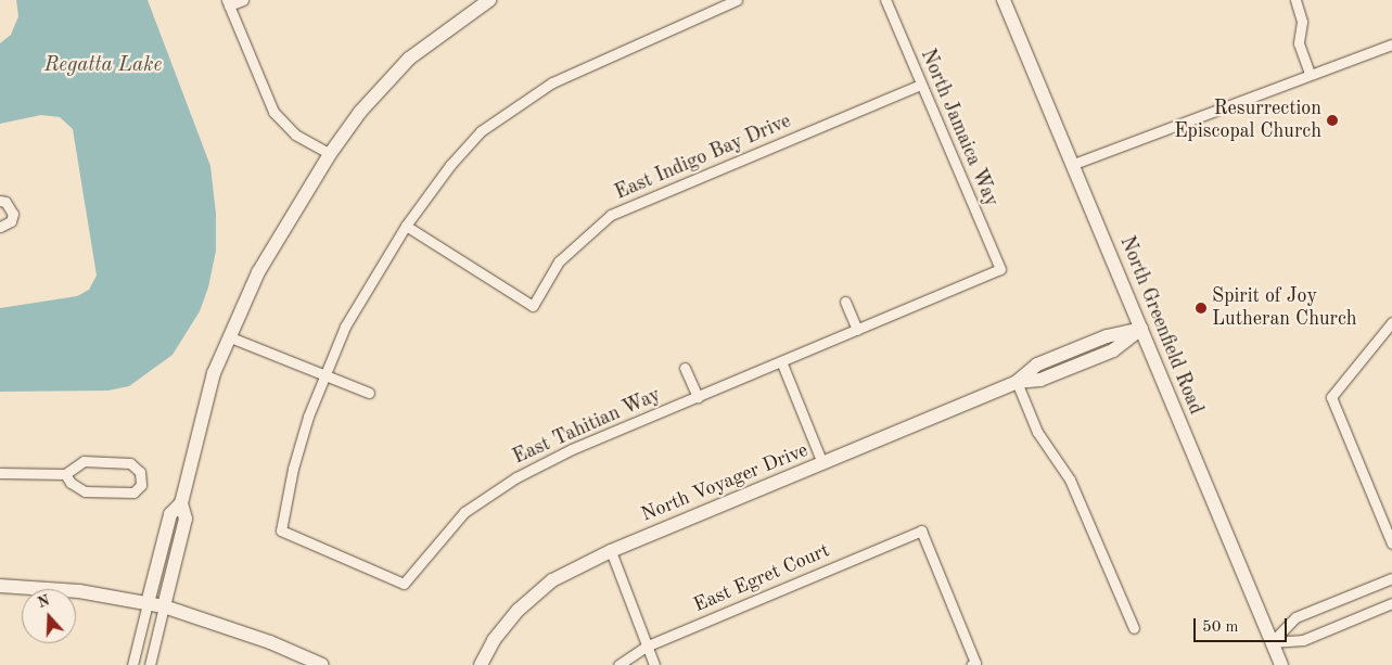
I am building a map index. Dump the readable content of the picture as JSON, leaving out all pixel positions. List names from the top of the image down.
{
  "streets": {
    "street": [
      "North Jamaica Way",
      "East Indigo Bay Drive",
      "North Greenfield Road",
      "East Tahitian Way",
      "North Voyager Drive",
      "East Egret Court"
    ]
  },
  "crossings": [
    ["North Jamaica Way", "East Indigo Bay Drive"],
    ["North Jamaica Way", "East Tahitian Way"],
    ["North Greenfield Road", "North Voyager Drive"]
  ],
  "water": ["Regatta Lake"],
  "places": ["Resurrection Episcopal Church", "Spirit of Joy Lutheran Church"],
  "scale_bar": "50 m",
  "north": "top"
}
